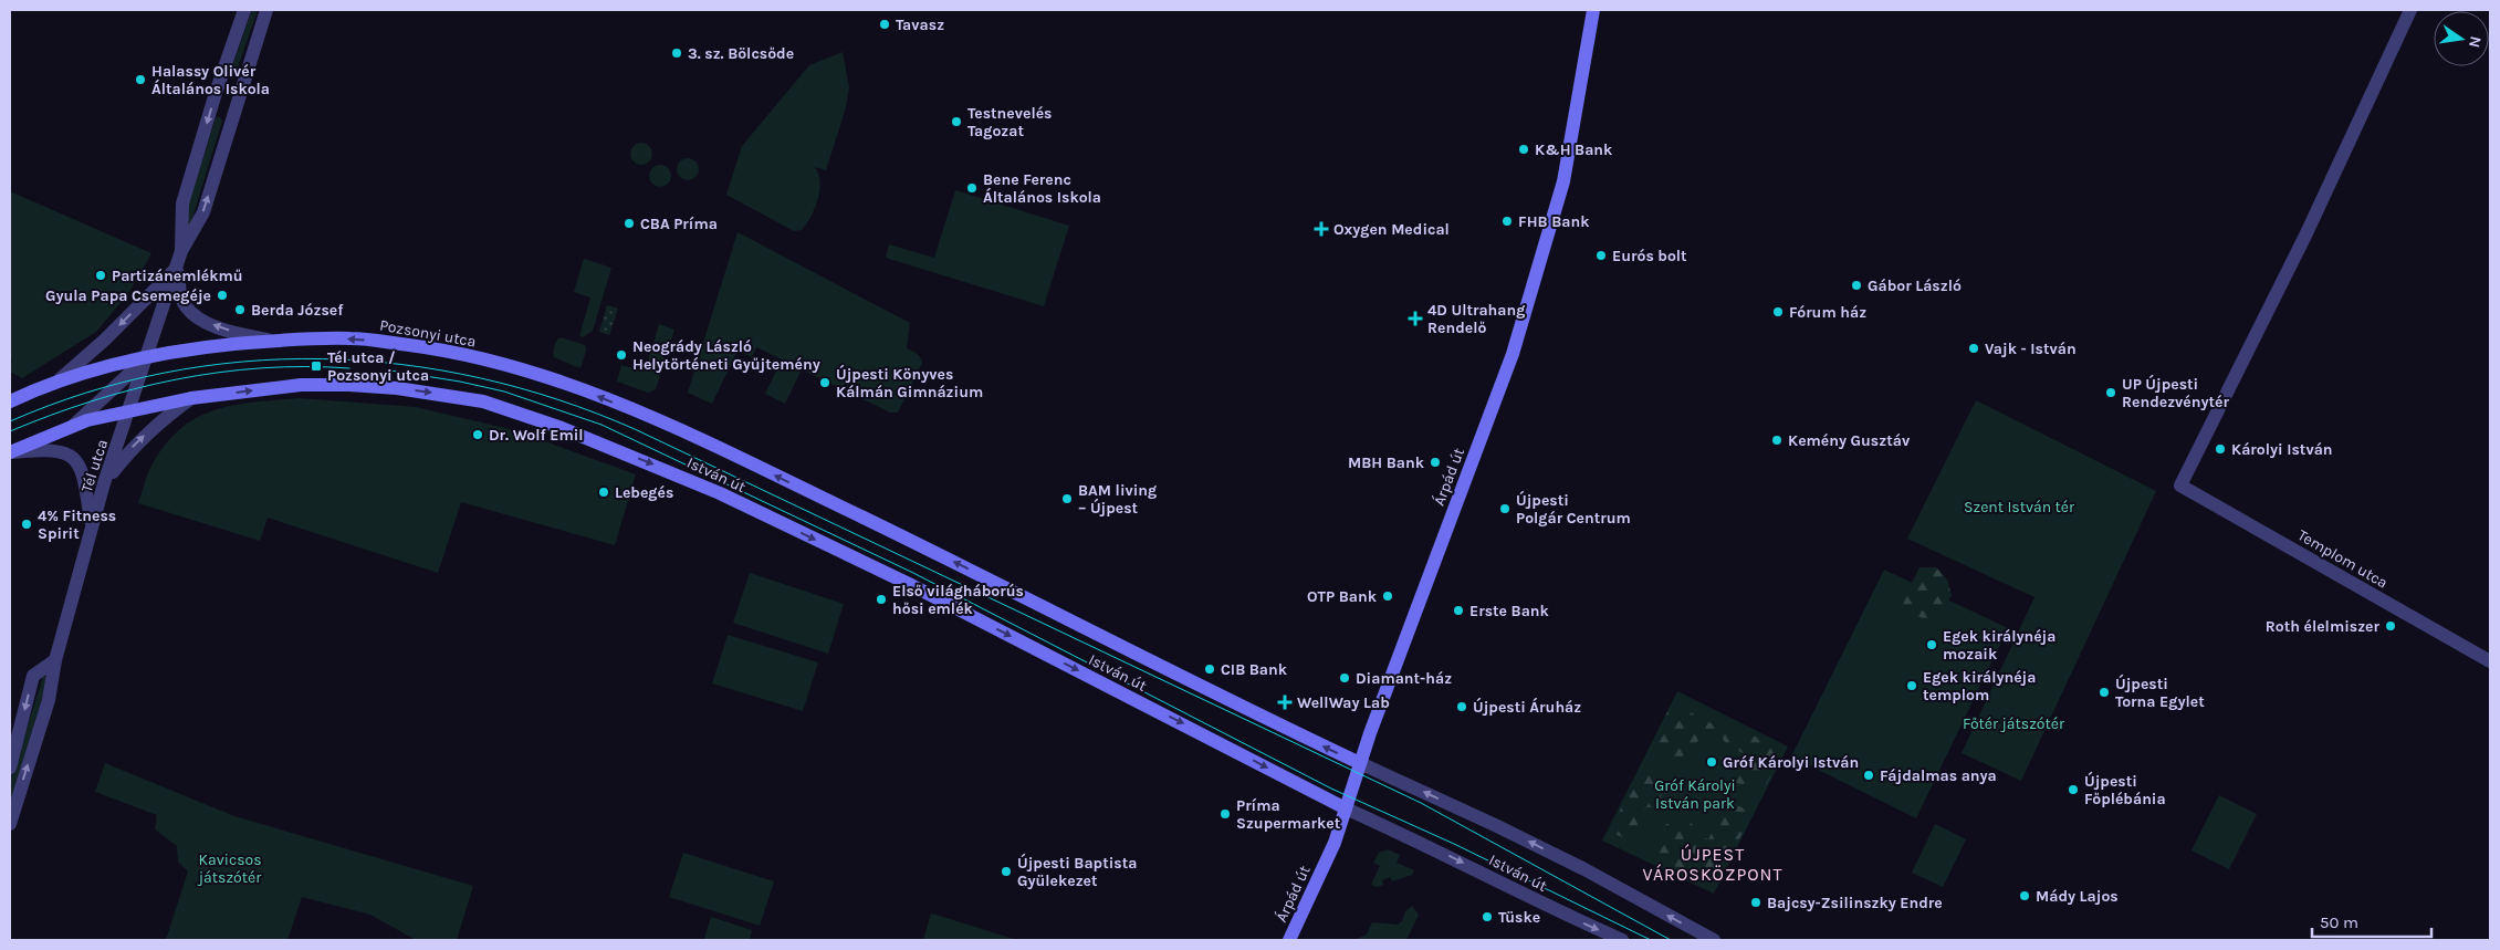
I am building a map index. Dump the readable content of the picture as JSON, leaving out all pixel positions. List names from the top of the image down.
{
  "streets": {
    "main road": ["Pozsonyi utca", "István út", "Árpád út"],
    "street": ["Tél utca", "Templom utca"]
  },
  "crossings": [
    ["Pozsonyi utca", "István út"],
    ["István út", "Árpád út"]
  ],
  "one_way": ["Pozsonyi utca"],
  "districts": ["ÚJPEST VÁROSKÖZPONT"],
  "parks": [
    "Szent István tér",
    "Főtér játszótér",
    "Gróf Károlyi István park",
    "Kavicsos játszótér"
  ],
  "places": {
    "other": [
      "Tavasz",
      "3. sz. Bölcsőde",
      "Halassy Olivér Általános Iskola",
      "Testnevelés Tagozat",
      "K&H Bank",
      "Bene Ferenc Általános Iskola",
      "FHB Bank",
      "CBA Príma",
      "Eurós bolt",
      "Partizánemlékmű",
      "Gábor László",
      "Gyula Papa Csemegéje",
      "Berda József",
      "Fórum ház",
      "Vajk - István",
      "Neogrády László Helytörténeti Gyűjtemény",
      "Újpesti Könyves Kálmán Gimnázium",
      "UP Újpesti Rendezvénytér",
      "Dr. Wolf Emil",
      "Kemény Gusztáv",
      "Károlyi István",
      "MBH Bank",
      "Lebegés",
      "BAM living – Újpest",
      "Újpesti Polgár Centrum",
      "4% Fitness Spirit",
      "OTP Bank",
      "Első világháborús hősi emlék",
      "Erste Bank",
      "Roth élelmiszer",
      "Egek királynéja mozaik",
      "CIB Bank",
      "Diamant-ház",
      "Egek királynéja templom",
      "Újpesti Torna Egylet",
      "Újpesti Áruház",
      "Gróf Károlyi István",
      "Fájdalmas anya",
      "Újpesti Főplébánia",
      "Príma Szupermarket",
      "Újpesti Baptista Gyülekezet",
      "Mády Lajos",
      "Bajcsy-Zsilinszky Endre",
      "Tüske"
    ],
    "health": ["Oxygen Medical", "4D Ultrahang Rendelő", "WellWay Lab"],
    "transit": ["Tél utca / Pozsonyi utca"]
  },
  "scale_bar": "50 m",
  "north": "right"
}
